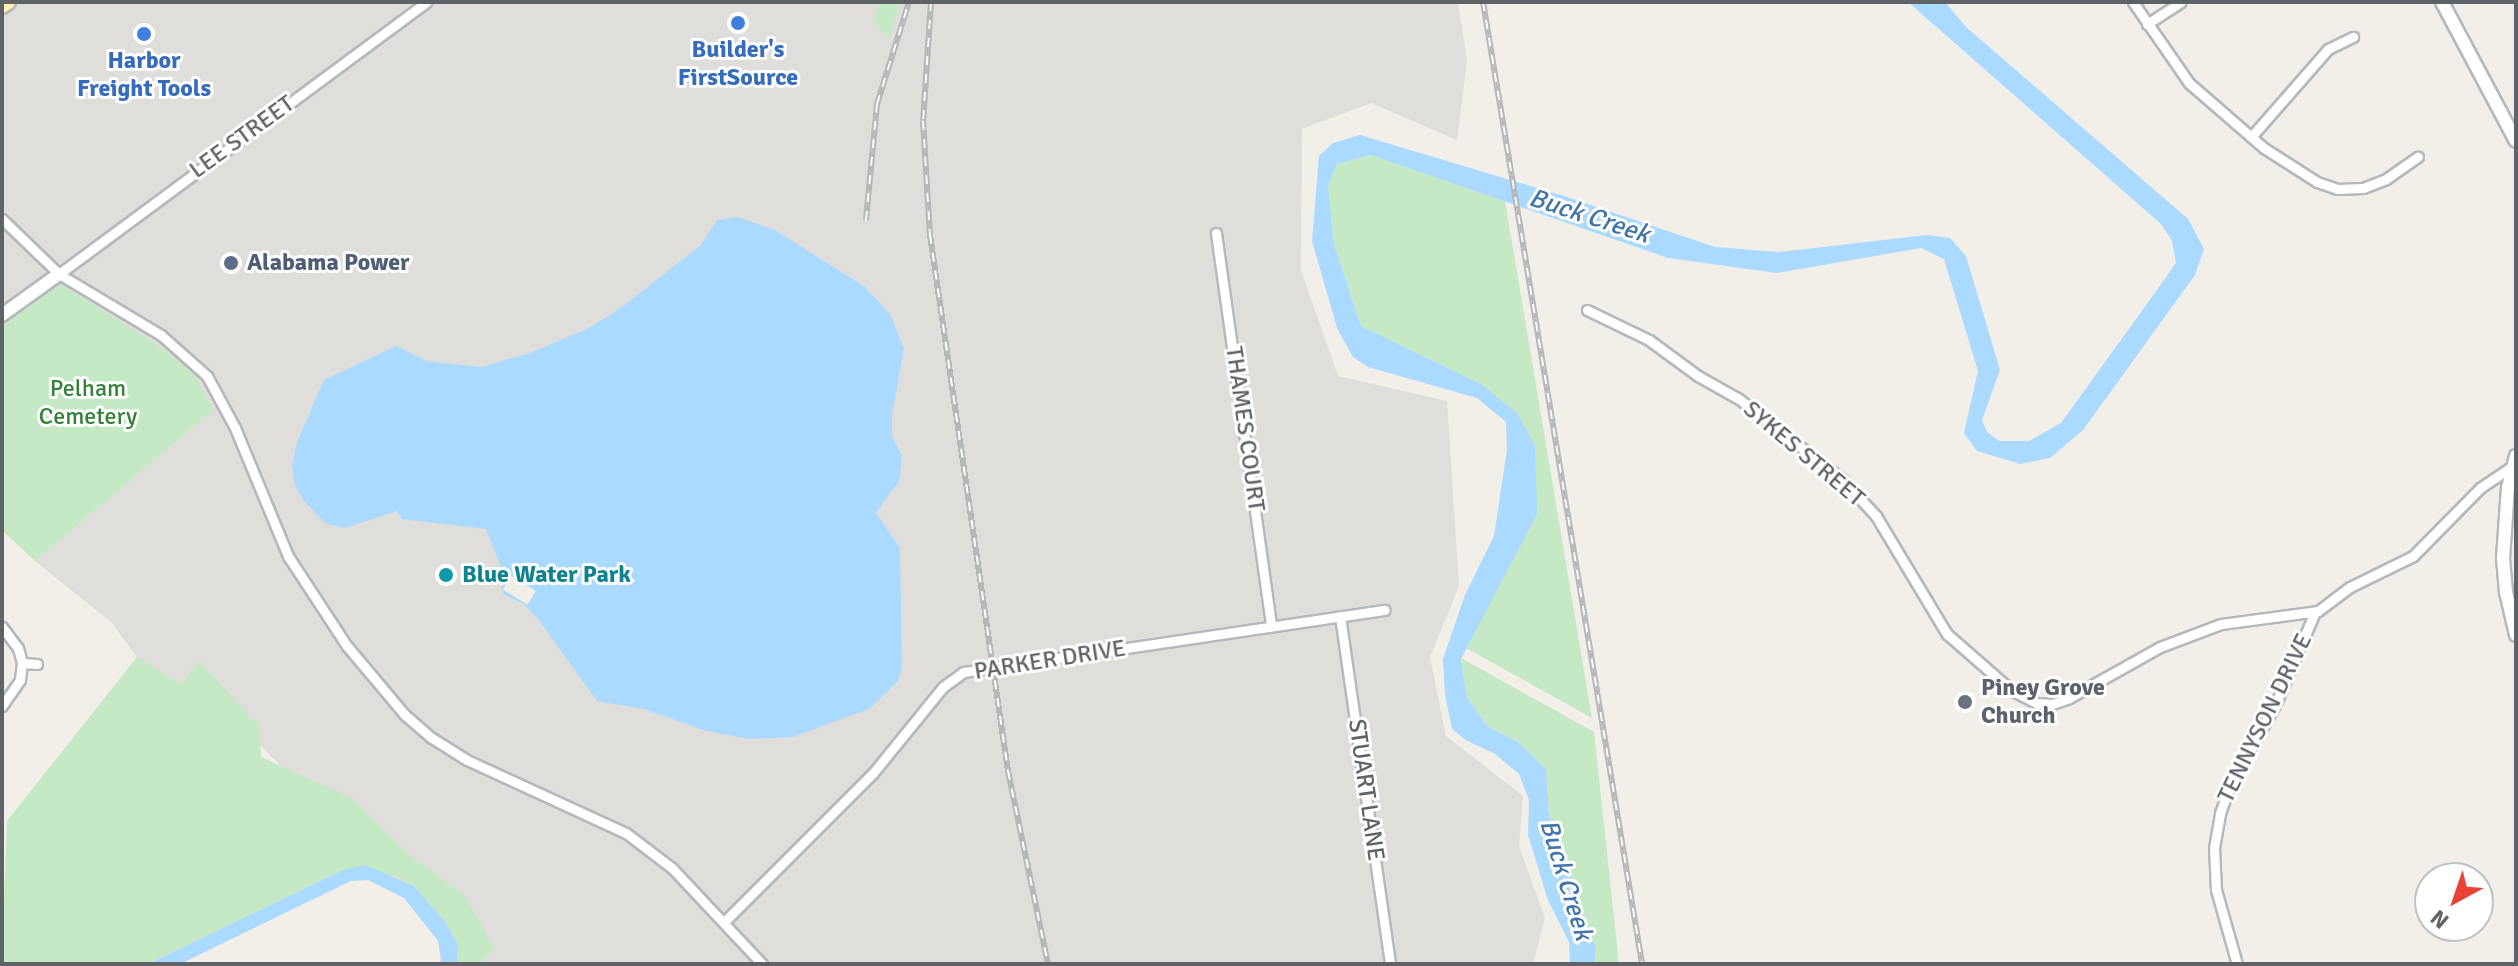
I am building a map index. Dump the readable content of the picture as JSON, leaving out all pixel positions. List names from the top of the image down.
{
  "streets": {
    "street": [
      "LEE STREET",
      "THAMES COURT",
      "SYKES STREET",
      "PARKER DRIVE",
      "TENNYSON DRIVE",
      "STUART LANE"
    ]
  },
  "crossings": [
    ["THAMES COURT", "PARKER DRIVE"],
    ["SYKES STREET", "TENNYSON DRIVE"],
    ["PARKER DRIVE", "STUART LANE"]
  ],
  "water": ["Buck Creek"],
  "parks": ["Pelham Cemetery"],
  "places": [
    "Builder's FirstSource",
    "Harbor Freight Tools",
    "Alabama Power",
    "Blue Water Park",
    "Piney Grove Church"
  ],
  "north": "bottom left"
}
